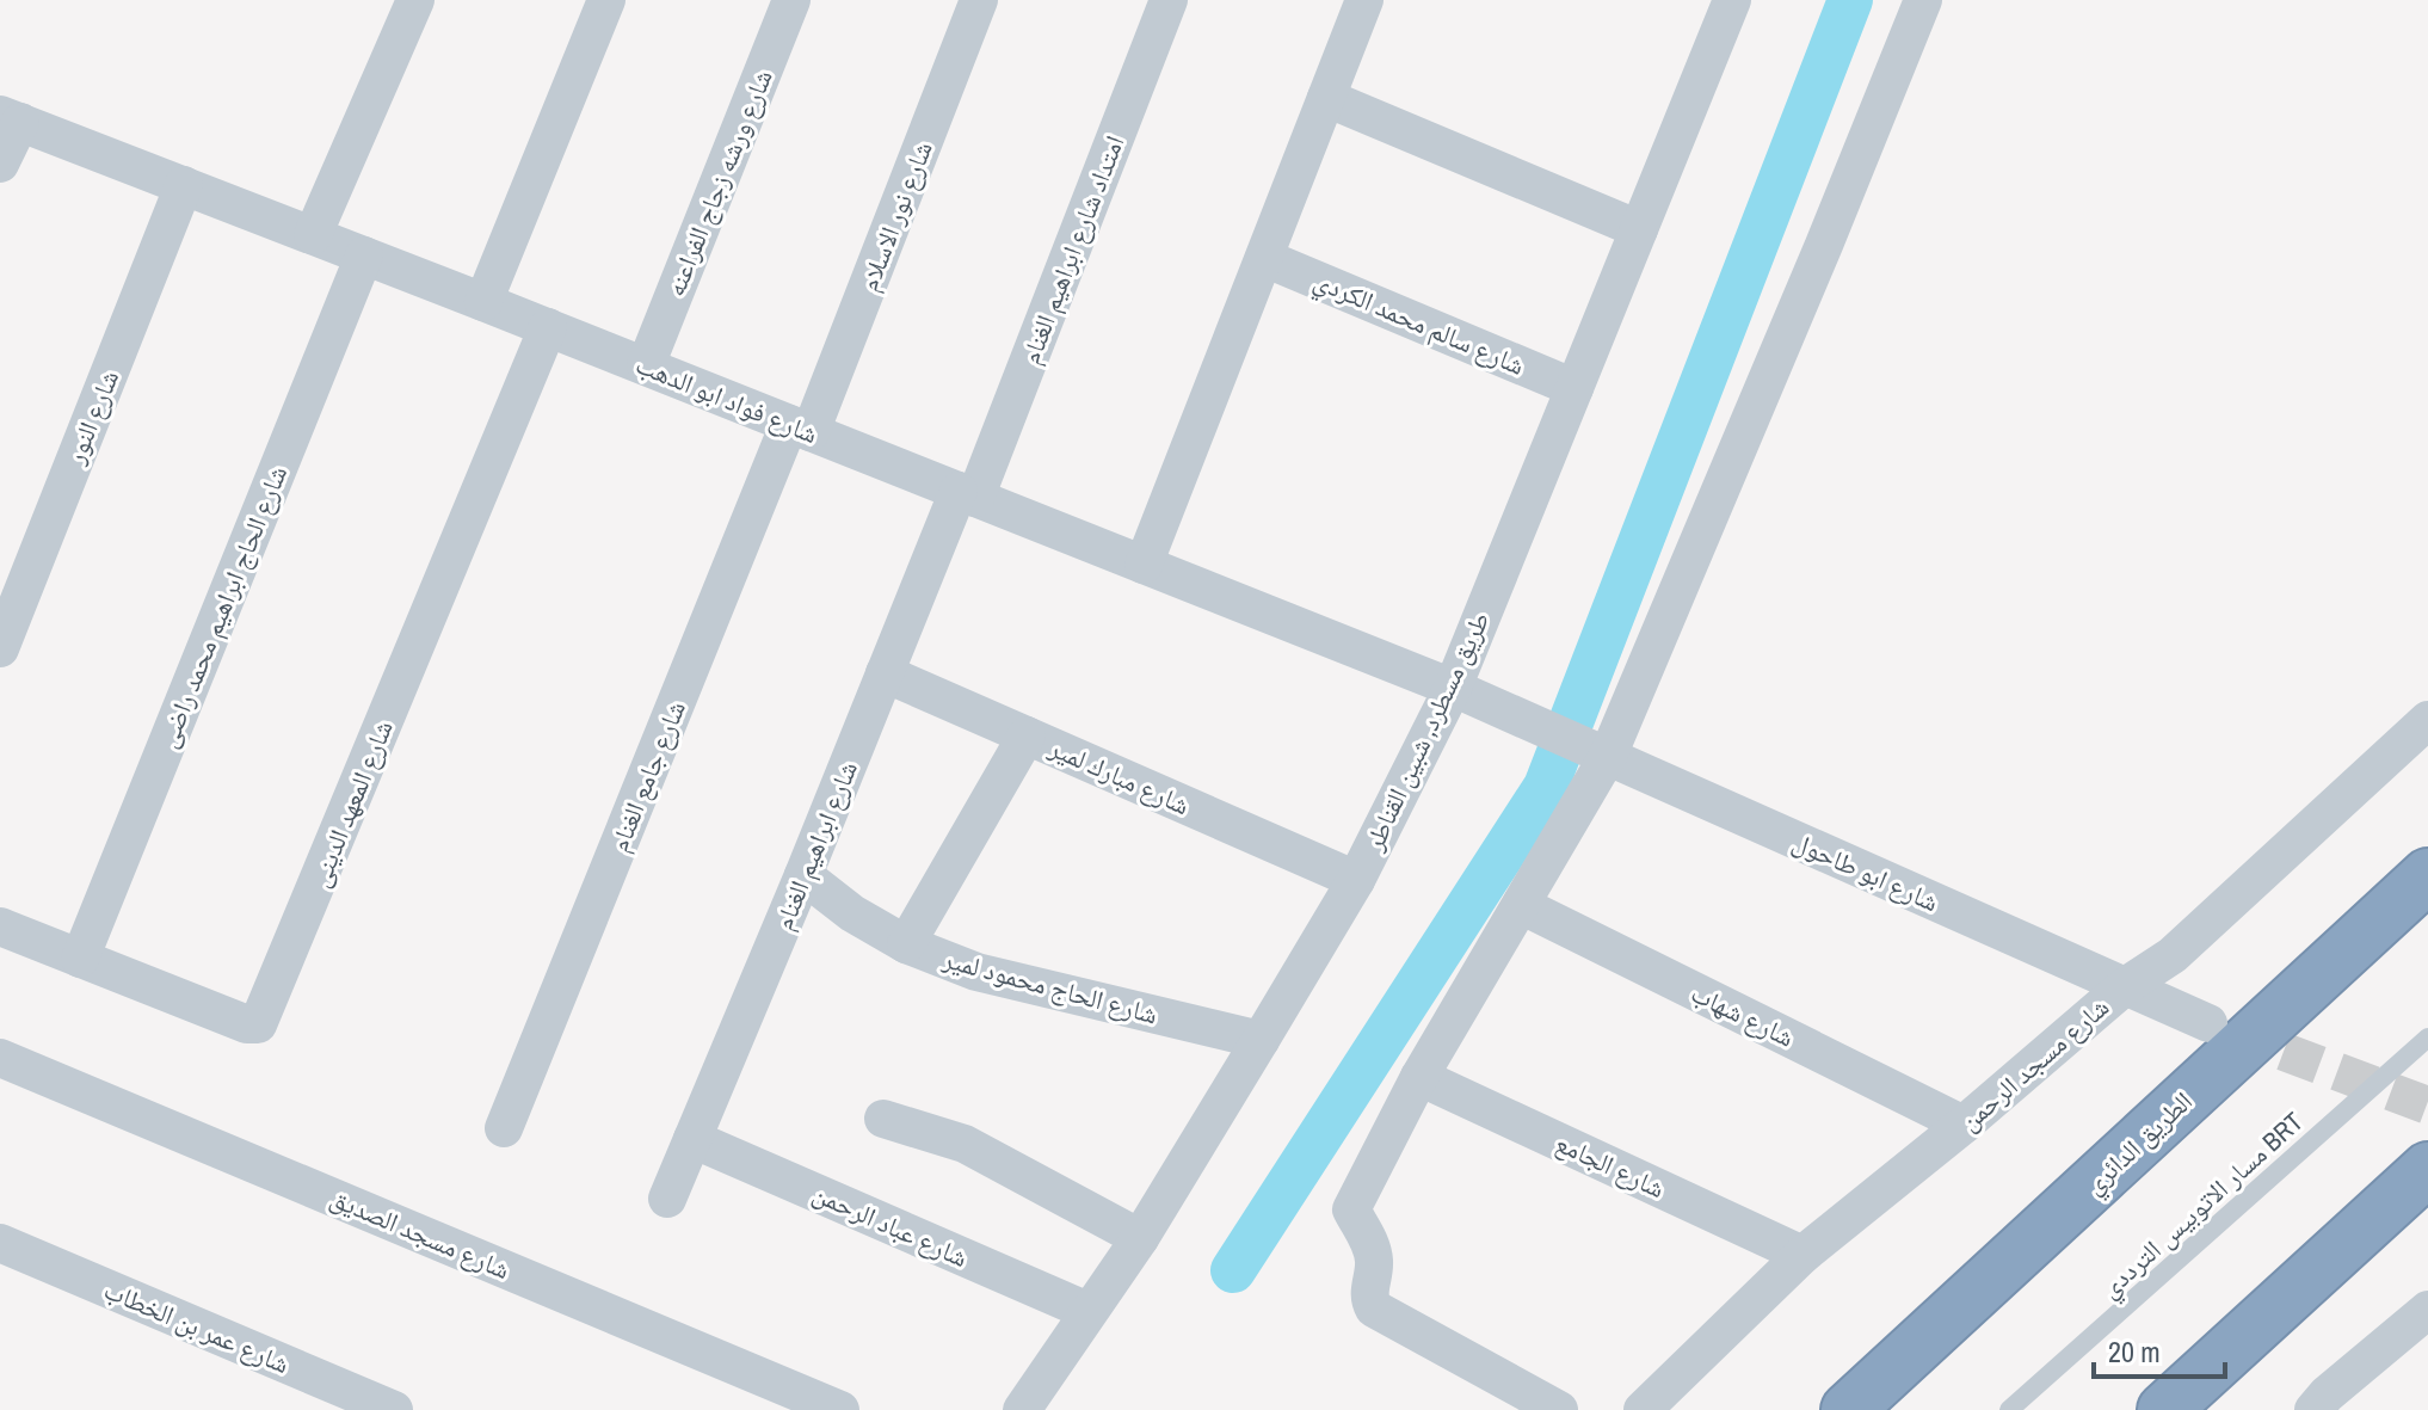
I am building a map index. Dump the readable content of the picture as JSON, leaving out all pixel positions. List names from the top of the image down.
{
  "streets": {
    "highway": ["الطريق الدائري"],
    "street": [
      "شارع ورشه زجاج الفراعنه",
      "شارع نور الاسلام",
      "امتداد شارع ابراهيم الغنام",
      "شارع سالم محمد الكردي",
      "شارع فواد ابو الدهب",
      "شارع النور",
      "شارع الحاج ابراهيم محمد راضى",
      "طريق مسطرد, شبين القناطر",
      "شارع جامع الغنام",
      "شارع مبارك لمير",
      "شارع المعهد الدينى",
      "شارع ابراهيم الغنام",
      "شارع ابو طاحول",
      "شارع الحاج محمود لمير",
      "شارع شهاب",
      "شارع مسجد الرحمن",
      "شارع الجامع",
      "شارع عباد الرحمن",
      "شارع مسجد الصديق",
      "شارع عمر بن الخطاب"
    ],
    "lane": ["مسار الاتوبيس الترددي BRT"]
  },
  "crossings": [
    ["شارع ورشه زجاج الفراعنه", "شارع فواد ابو الدهب"],
    ["شارع نور الاسلام", "شارع فواد ابو الدهب"],
    ["شارع نور الاسلام", "شارع جامع الغنام"],
    ["امتداد شارع ابراهيم الغنام", "شارع فواد ابو الدهب"],
    ["امتداد شارع ابراهيم الغنام", "شارع ابراهيم الغنام"],
    ["شارع سالم محمد الكردي", "طريق مسطرد, شبين القناطر"],
    ["شارع فواد ابو الدهب", "شارع النور"],
    ["شارع فواد ابو الدهب", "شارع الحاج ابراهيم محمد راضى"],
    ["شارع فواد ابو الدهب", "طريق مسطرد, شبين القناطر"],
    ["شارع فواد ابو الدهب", "شارع جامع الغنام"],
    ["شارع فواد ابو الدهب", "شارع المعهد الدينى"],
    ["شارع فواد ابو الدهب", "شارع ابراهيم الغنام"],
    ["شارع فواد ابو الدهب", "شارع ابو طاحول"],
    ["شارع الحاج ابراهيم محمد راضى", "شارع المعهد الدينى"],
    ["طريق مسطرد, شبين القناطر", "شارع مبارك لمير"],
    ["طريق مسطرد, شبين القناطر", "شارع ابو طاحول"],
    ["طريق مسطرد, شبين القناطر", "شارع الحاج محمود لمير"],
    ["طريق مسطرد, شبين القناطر", "شارع عباد الرحمن"],
    ["شارع مبارك لمير", "شارع ابراهيم الغنام"],
    ["شارع ابراهيم الغنام", "شارع الحاج محمود لمير"],
    ["شارع ابراهيم الغنام", "شارع عباد الرحمن"],
    ["شارع ابو طاحول", "شارع مسجد الرحمن"],
    ["شارع شهاب", "شارع مسجد الرحمن"],
    ["شارع مسجد الرحمن", "شارع الجامع"]
  ],
  "scale_bar": "20 m"
}
